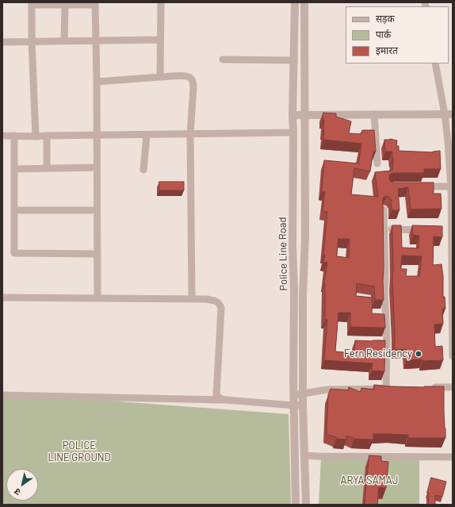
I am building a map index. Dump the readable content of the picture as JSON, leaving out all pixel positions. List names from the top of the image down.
{
  "streets": {
    "street": ["Police Line Road"]
  },
  "parks": ["POLICE LINE GROUND", "ARYA SAMAJ"],
  "places": ["Fern Residency"],
  "legend": ["सड़क", "पार्क", "इमारत"],
  "north": "bottom left"
}
